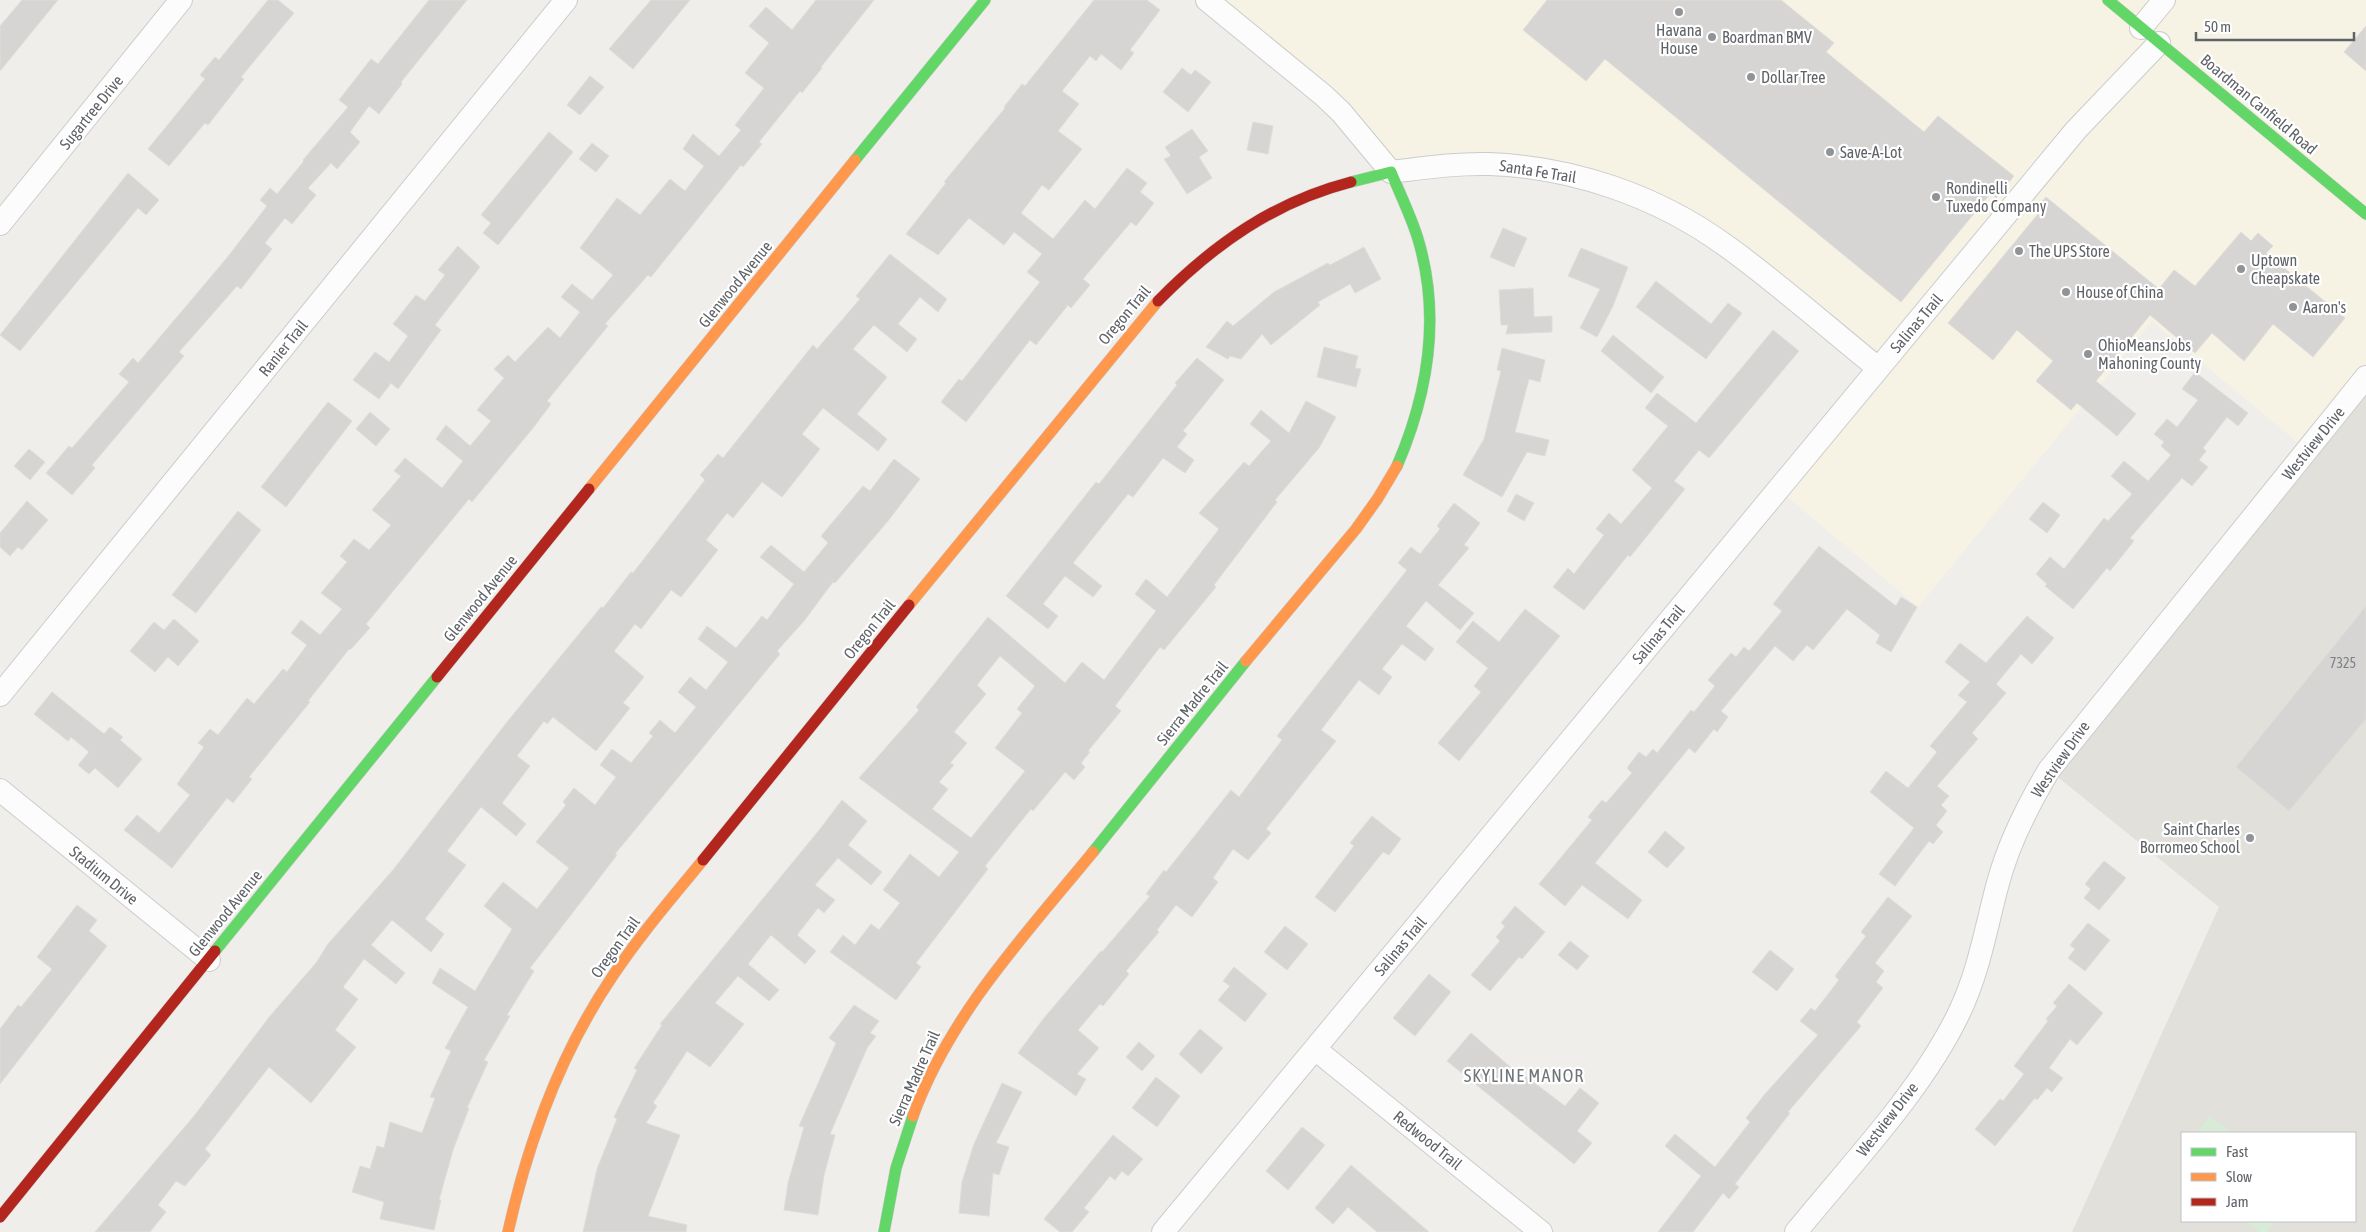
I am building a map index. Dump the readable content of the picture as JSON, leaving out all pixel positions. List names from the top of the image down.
{
  "streets": {
    "street": [
      "Boardman Canfield Road",
      "Sugartree Drive",
      "Santa Fe Trail",
      "Glenwood Avenue",
      "Oregon Trail",
      "Salinas Trail",
      "Ranier Trail",
      "Westview Drive",
      "Sierra Madre Trail",
      "Stadium Drive",
      "Redwood Trail"
    ]
  },
  "crossings": [
    ["Boardman Canfield Road", "Salinas Trail"],
    ["Santa Fe Trail", "Oregon Trail"],
    ["Santa Fe Trail", "Salinas Trail"],
    ["Santa Fe Trail", "Sierra Madre Trail"],
    ["Glenwood Avenue", "Stadium Drive"],
    ["Oregon Trail", "Sierra Madre Trail"],
    ["Salinas Trail", "Redwood Trail"]
  ],
  "districts": ["SKYLINE MANOR"],
  "places": [
    "Havana House",
    "Boardman BMV",
    "Dollar Tree",
    "Save-A-Lot",
    "Rondinelli Tuxedo Company",
    "The UPS Store",
    "Uptown Cheapskate",
    "House of China",
    "Aaron's",
    "OhioMeansJobs Mahoning County",
    "Saint Charles Borromeo School"
  ],
  "house_numbers": ["7325"],
  "legend": ["Fast", "Slow", "Jam"],
  "scale_bar": "50 m"
}
